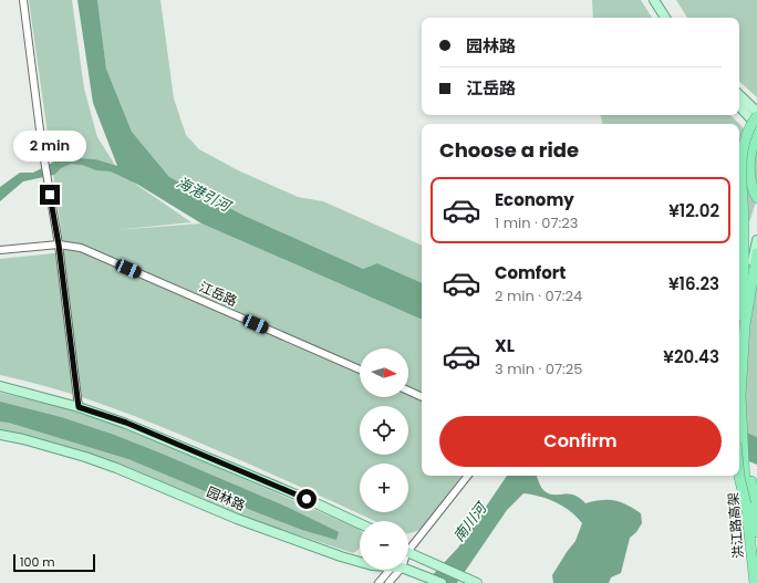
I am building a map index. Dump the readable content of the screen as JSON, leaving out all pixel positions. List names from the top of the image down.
{
  "streets": {
    "highway": ["洪江路高架"],
    "main road": ["园林路"],
    "street": ["江岳路"]
  },
  "water": ["海港引河", "南川河"],
  "scale_bar": "100 m",
  "north": "right",
  "page": {
    "banner": ["园林路", "江岳路"],
    "heading": "Choose a ride",
    "bubble": "2 min",
    "list": [
      {
        "name": "Economy",
        "note": "1 min · 07:23",
        "value": "¥12.02"
      },
      {
        "name": "Comfort",
        "note": "2 min · 07:24",
        "value": "¥16.23"
      },
      {
        "name": "XL",
        "note": "3 min · 07:25",
        "value": "¥20.43"
      }
    ],
    "map_buttons": ["+", "−"],
    "buttons": "Confirm",
    "scale": "100 m"
  }
}
